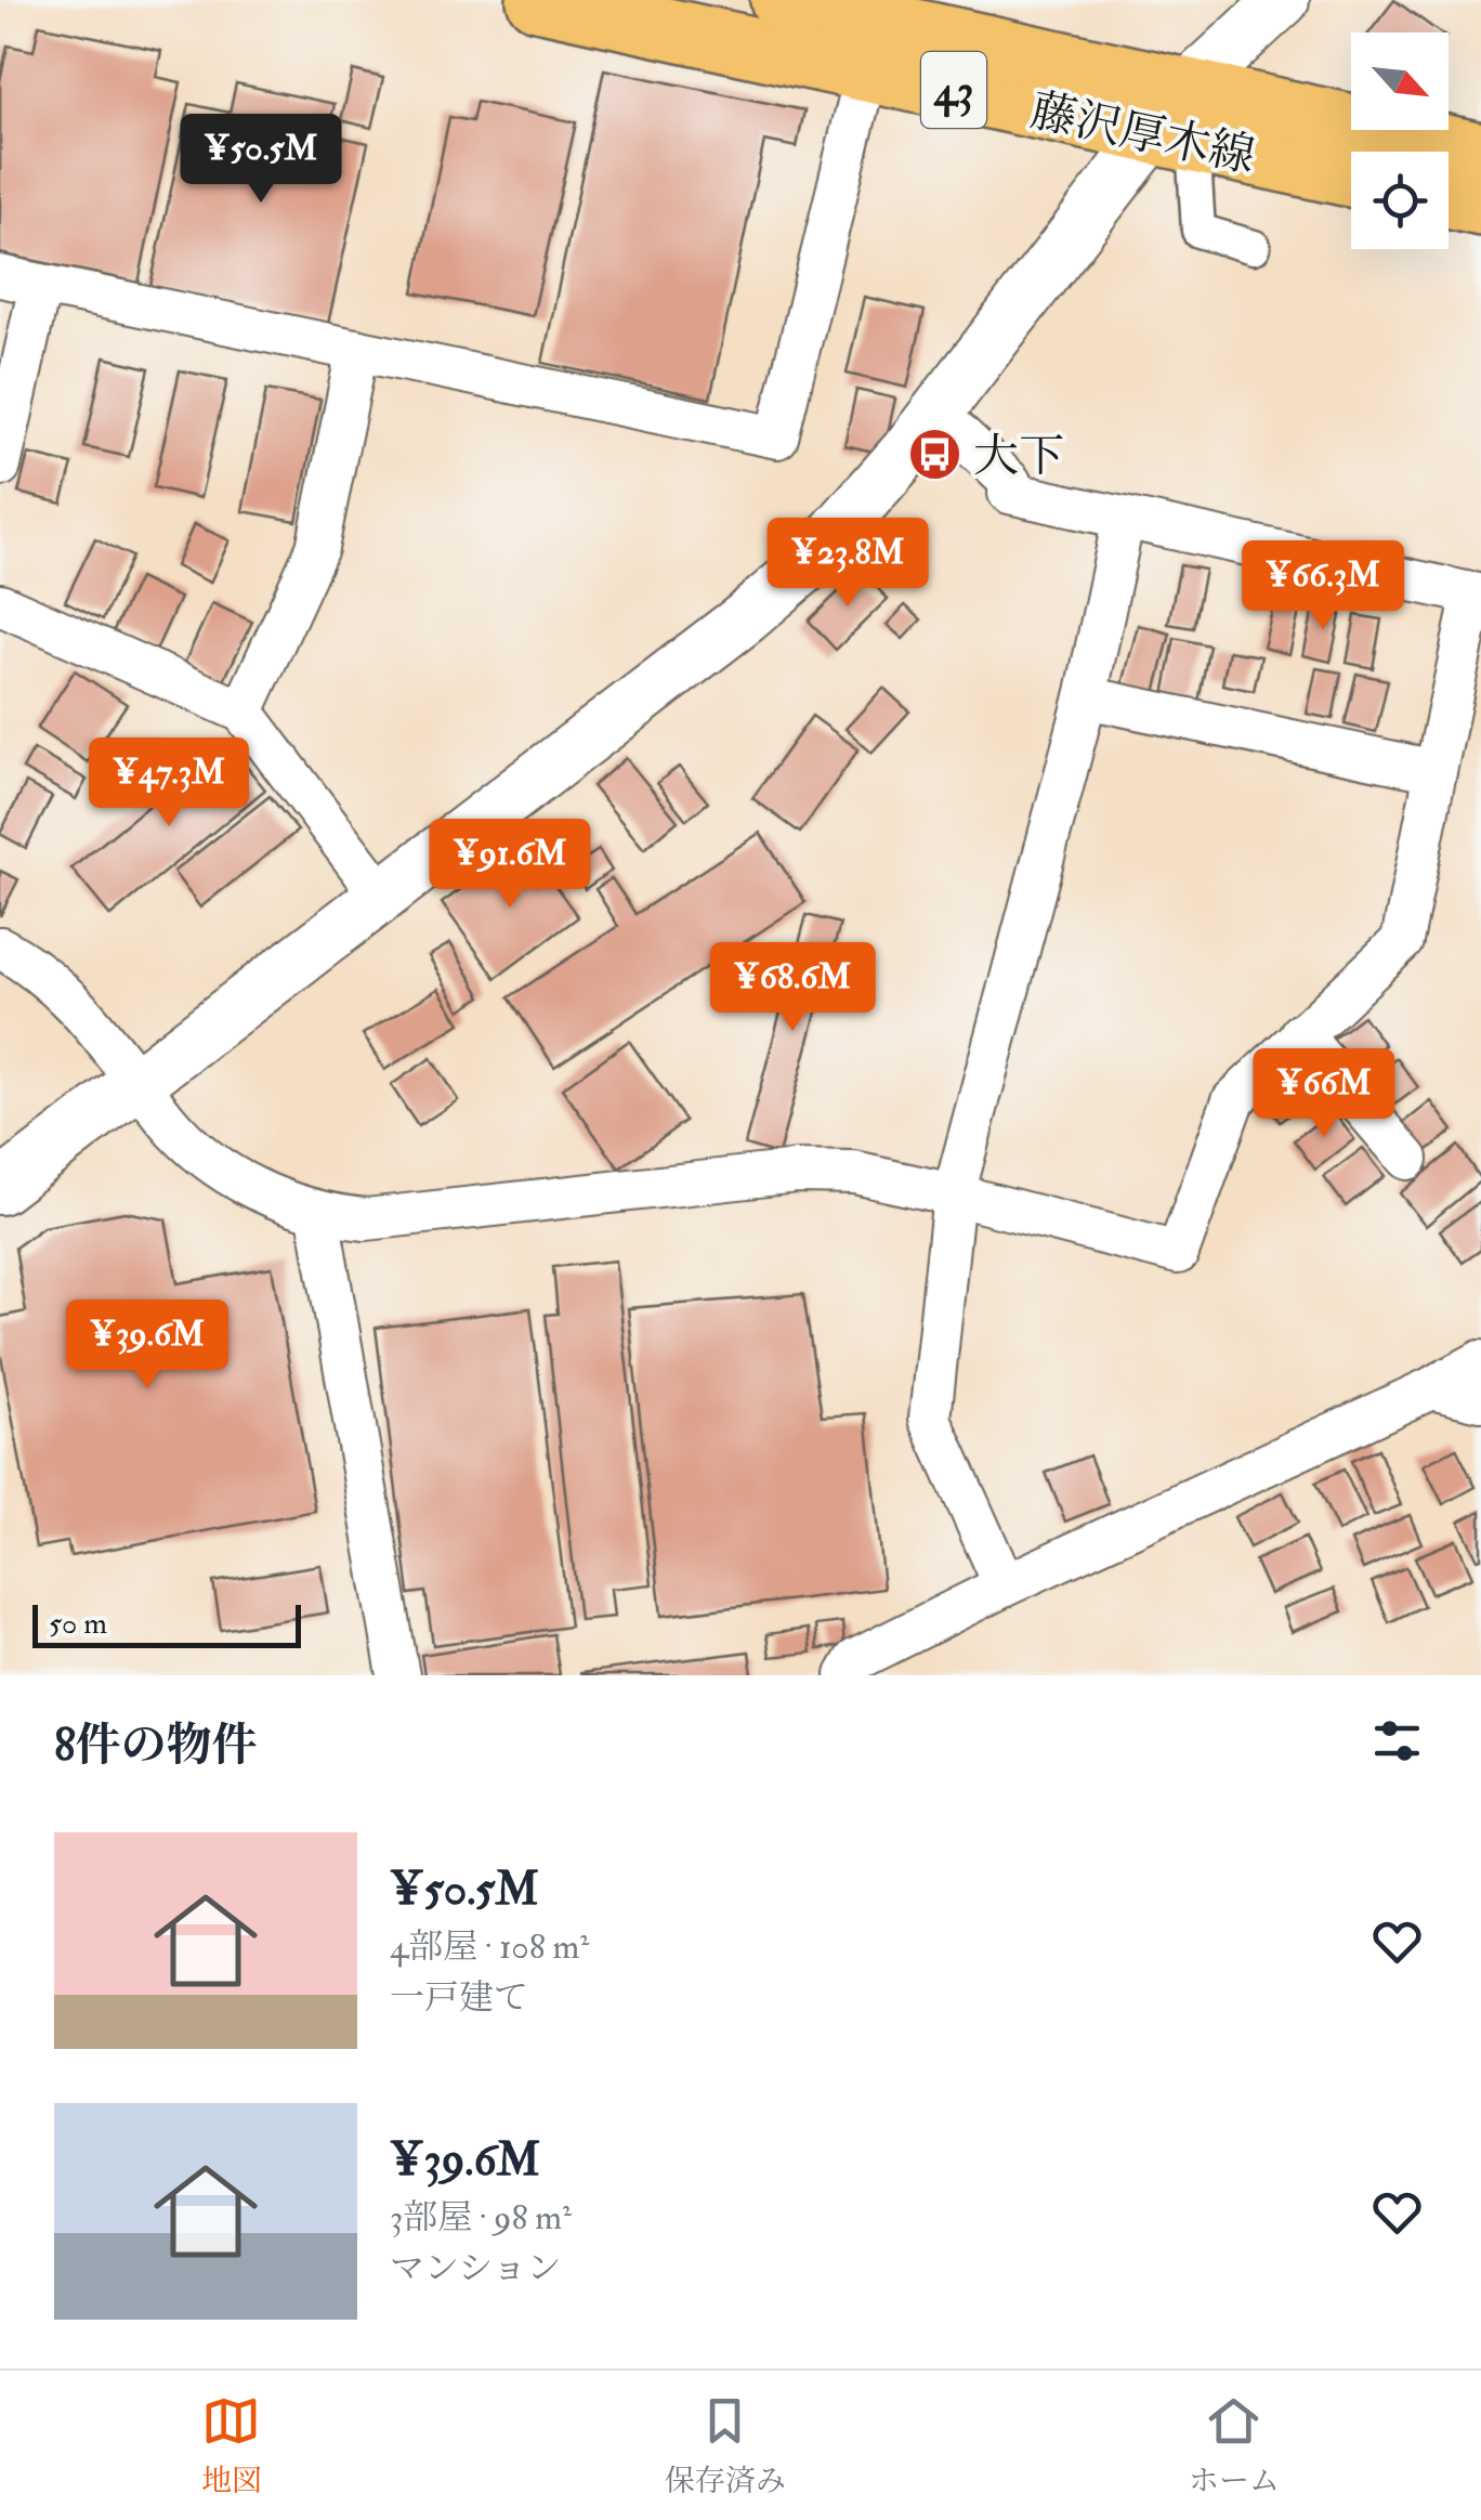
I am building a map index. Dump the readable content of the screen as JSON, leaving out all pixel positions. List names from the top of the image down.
{
  "streets": {
    "main road": ["43", "藤沢厚木線"]
  },
  "places": {
    "bus stop": ["大下"]
  },
  "scale_bar": "50 m",
  "north": "bottom right",
  "page": {
    "price": [
      "¥50.5M",
      "¥23.8M",
      "¥66.3M",
      "¥47.3M",
      "¥91.6M",
      "¥68.6M",
      "¥66M",
      "¥39.6M"
    ],
    "scale": "50 m",
    "heading": "8件の物件",
    "list": [
      {
        "name": "¥50.5M",
        "note": "4部屋 · 108 m² · 一戸建て"
      },
      {
        "name": "¥39.6M",
        "note": "3部屋 · 98 m² · マンション"
      }
    ],
    "tabs": ["地図", "保存済み", "ホーム"]
  }
}
